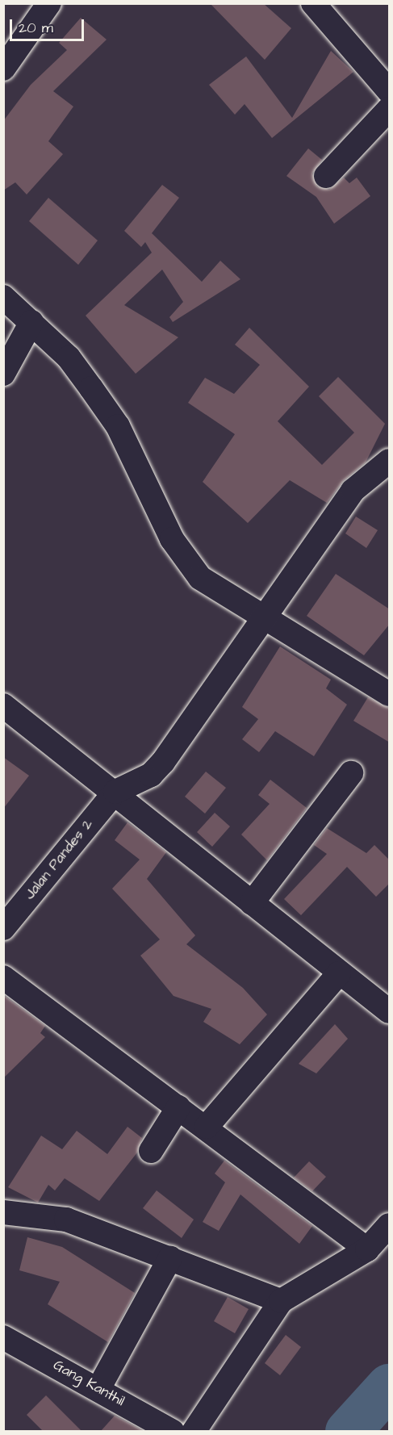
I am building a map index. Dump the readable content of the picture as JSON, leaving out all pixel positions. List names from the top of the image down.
{
  "streets": {
    "street": ["Jalan Pandes 2", "Gang Kanthil"]
  },
  "scale_bar": "20 m"
}
